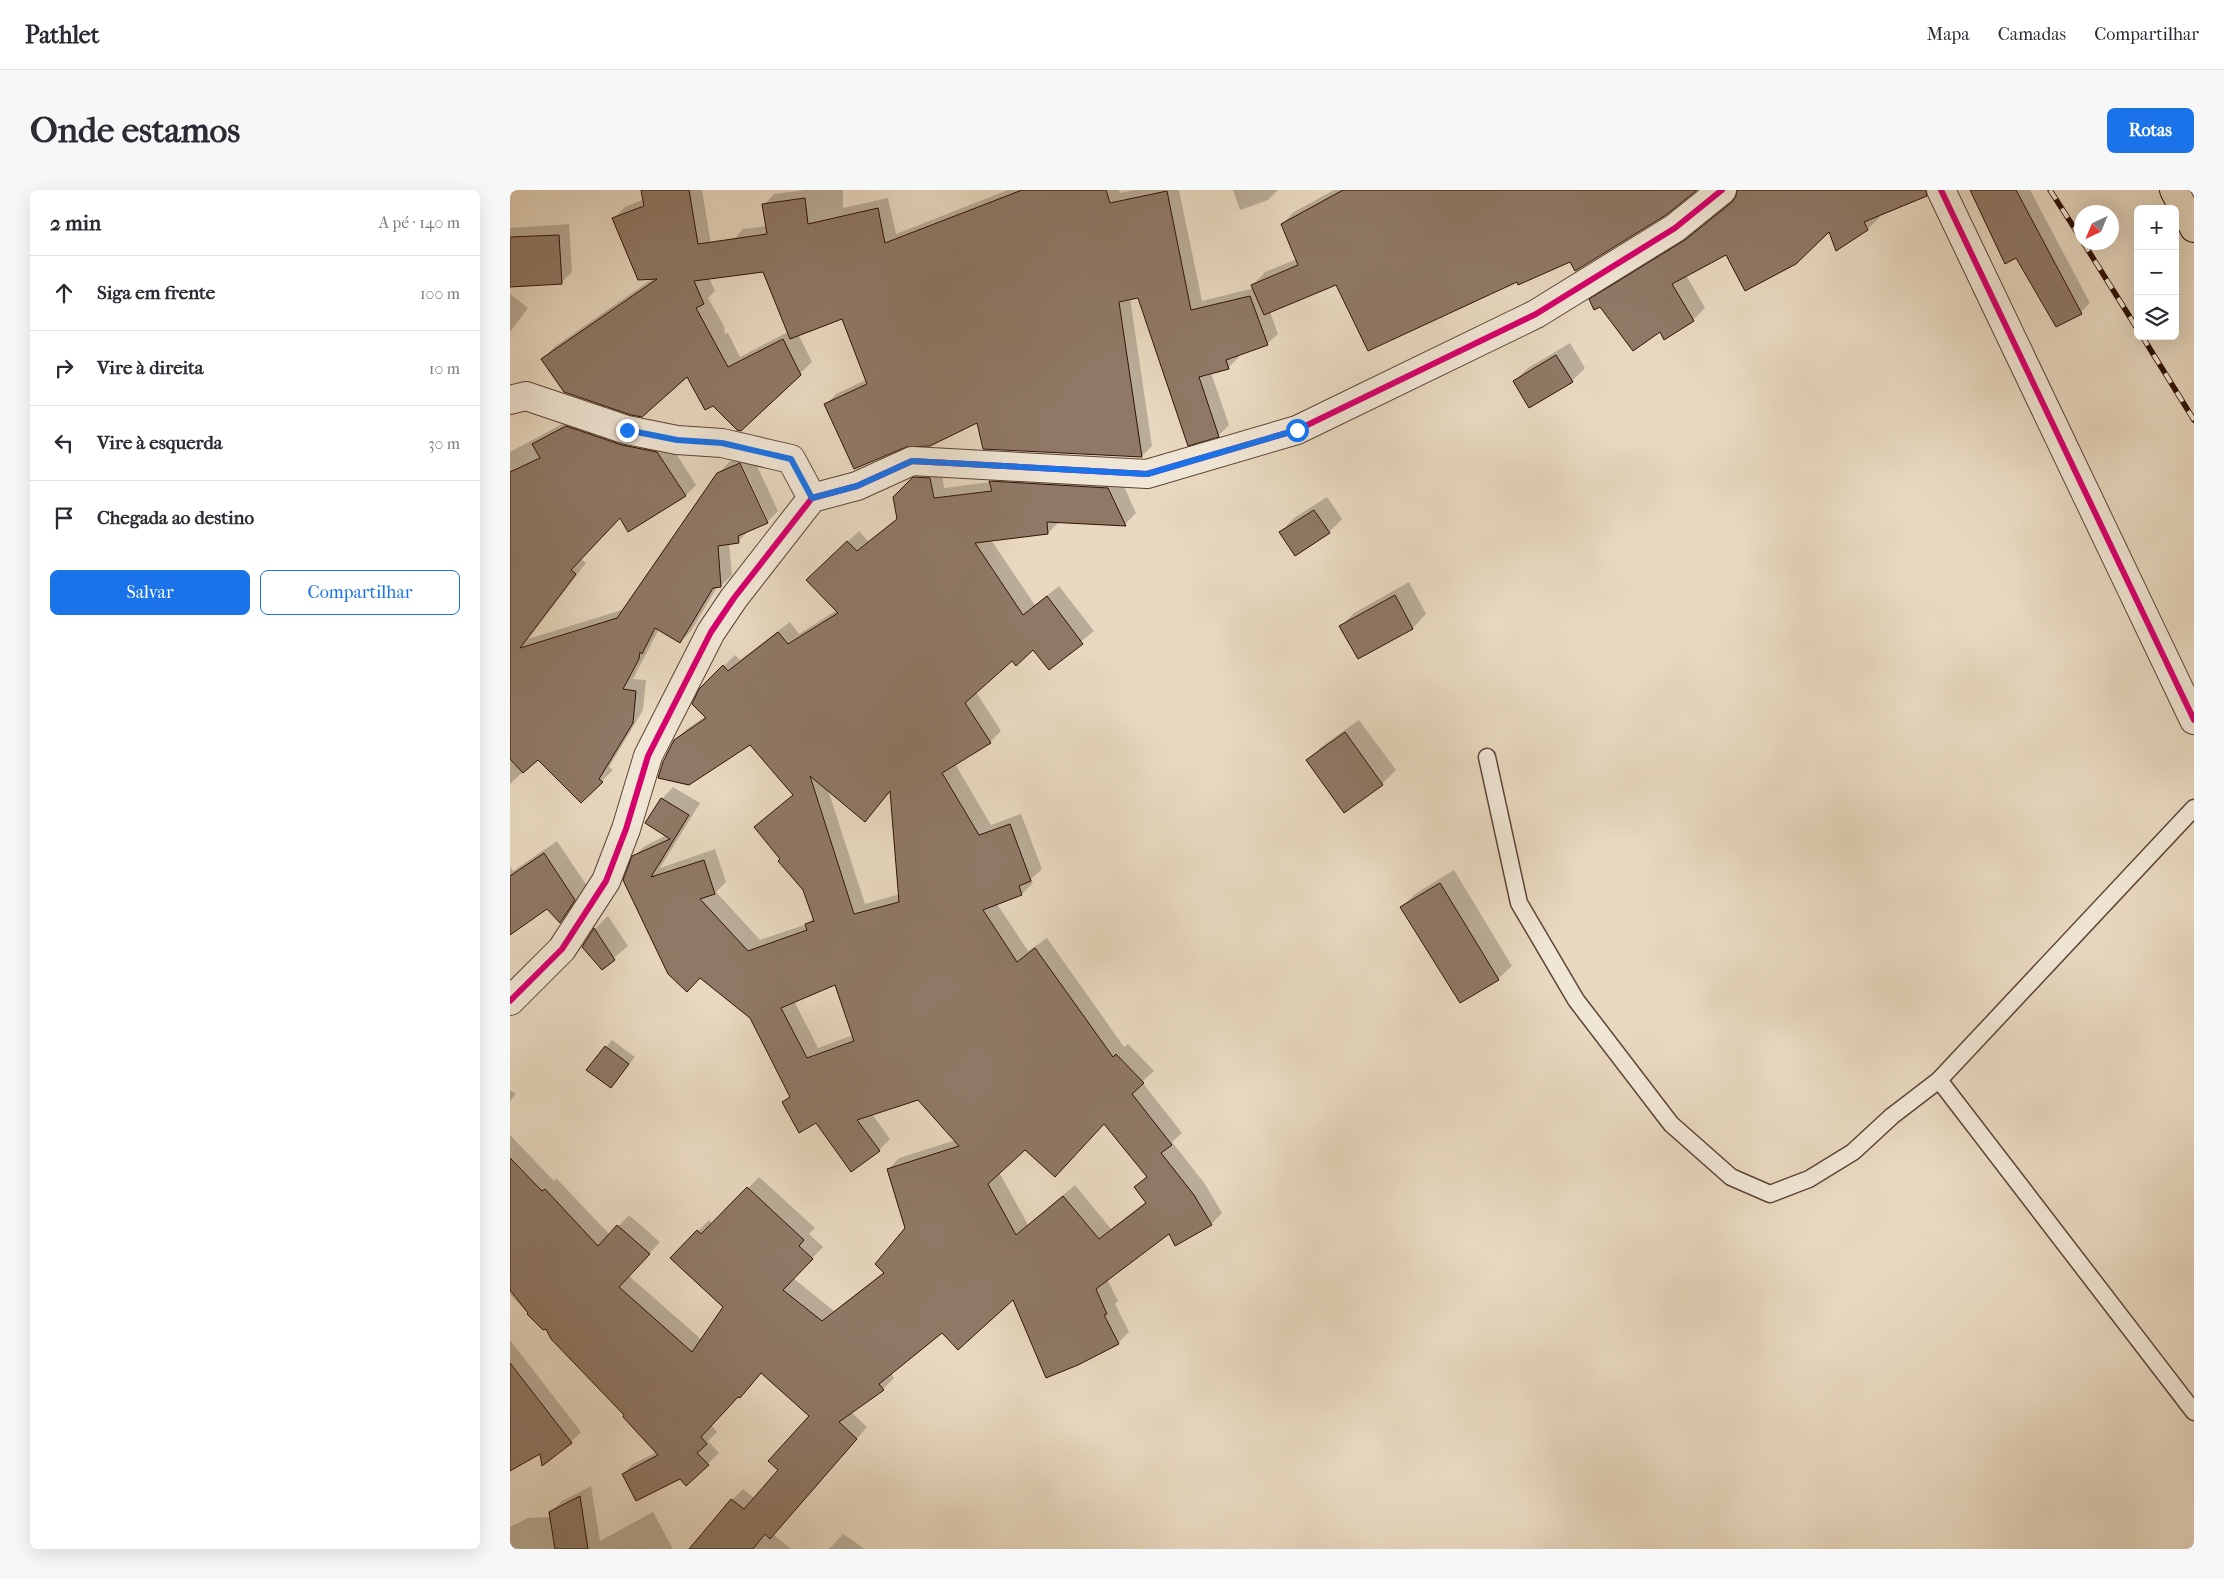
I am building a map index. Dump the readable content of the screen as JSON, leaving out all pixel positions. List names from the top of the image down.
{
  "north": "bottom left",
  "page": {
    "header": "Pathlet",
    "nav": ["Mapa", "Camadas", "Compartilhar"],
    "buttons": [
      "Rotas",
      ["Salvar", "Compartilhar"]
    ],
    "title": "Onde estamos",
    "heading": ["2 min", "A pé · 140 m"],
    "map_buttons": ["+", "−"],
    "list": [
      ["Siga em frente", "100 m"],
      ["Vire à direita", "10 m"],
      ["Vire à esquerda", "30 m"],
      "Chegada ao destino"
    ]
  }
}
